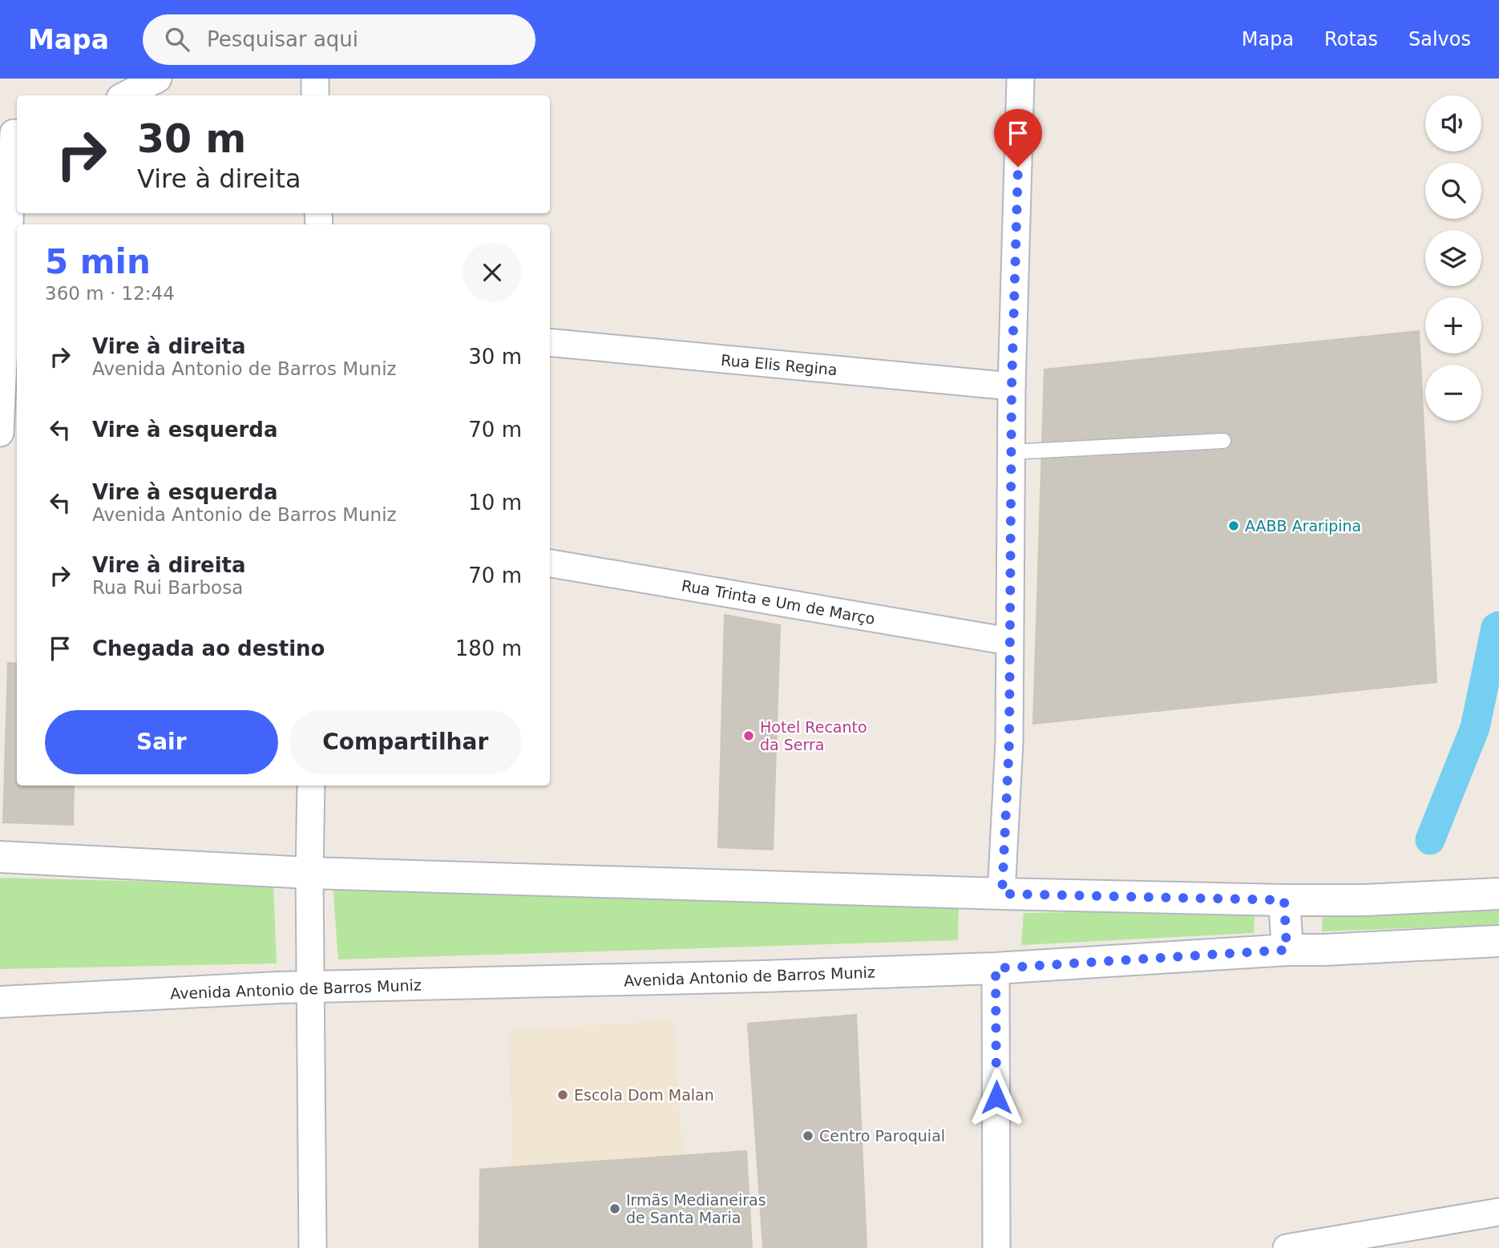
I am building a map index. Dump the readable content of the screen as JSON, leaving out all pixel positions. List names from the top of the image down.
{
  "streets": {
    "main road": ["Avenida Antonio de Barros Muniz"],
    "street": ["Rua Elis Regina", "Rua Trinta e Um de Março"]
  },
  "places": [
    "AABB Araripina",
    "Hotel Recanto da Serra",
    "Escola Dom Malan",
    "Centro Paroquial",
    "Irmãs Medianeiras de Santa Maria"
  ],
  "page": {
    "header": "Mapa",
    "search": "Pesquisar aqui",
    "nav": ["Mapa", "Rotas", "Salvos"],
    "map_buttons": ["+", "−"],
    "turn": ["30 m", "Vire à direita"],
    "heading": ["5 min", "360 m · 12:44"],
    "list": [
      {
        "name": "Vire à direita",
        "note": "Avenida Antonio de Barros Muniz",
        "value": "30 m"
      },
      {
        "name": "Vire à esquerda",
        "value": "70 m"
      },
      {
        "name": "Vire à esquerda",
        "note": "Avenida Antonio de Barros Muniz",
        "value": "10 m"
      },
      {
        "name": "Vire à direita",
        "note": "Rua Rui Barbosa",
        "value": "70 m"
      },
      {
        "name": "Chegada ao destino",
        "value": "180 m"
      }
    ],
    "buttons": ["Sair", "Compartilhar"]
  }
}
